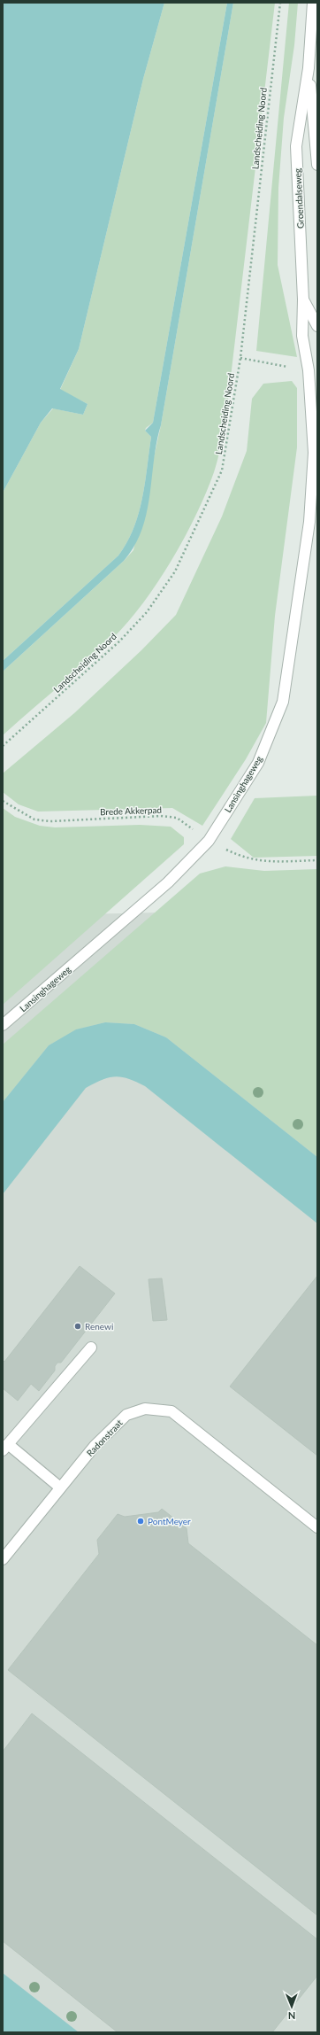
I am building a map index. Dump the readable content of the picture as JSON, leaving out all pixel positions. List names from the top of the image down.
{
  "streets": {
    "street": ["Groendalseweg", "Lansinghageweg", "Radonstraat"],
    "path": ["Landscheiding Noord", "Brede Akkerpad"]
  },
  "crossings": [
    ["Groendalseweg", "Lansinghageweg"],
    ["Lansinghageweg", "Brede Akkerpad"]
  ],
  "places": ["Renewi", "PontMeyer"],
  "north": "bottom"
}
